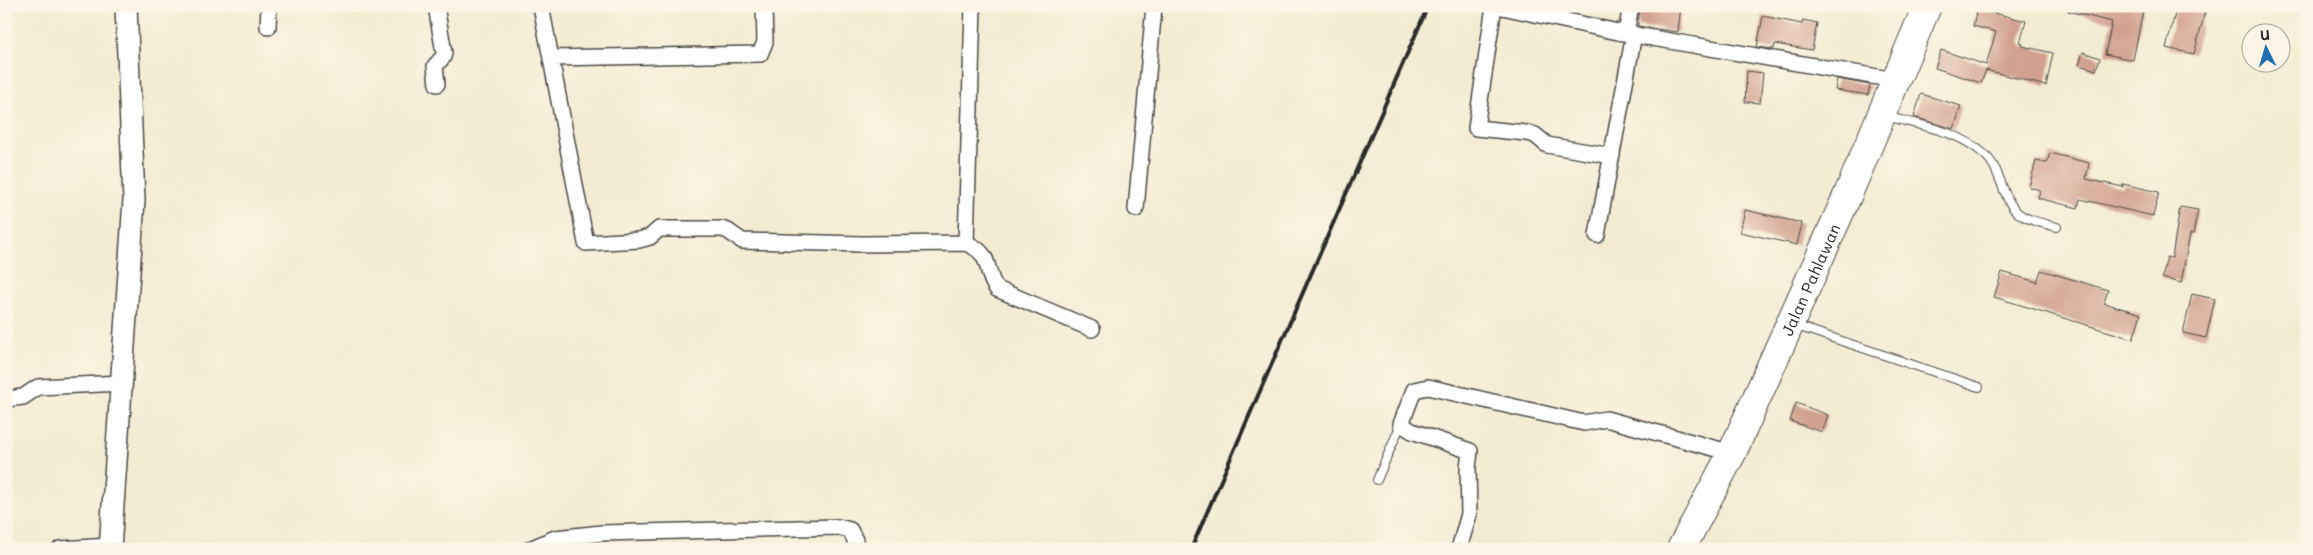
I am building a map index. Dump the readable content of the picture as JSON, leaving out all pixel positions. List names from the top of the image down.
{
  "streets": {
    "highway": ["Jalan Pahlawan"]
  },
  "north": "top"
}
